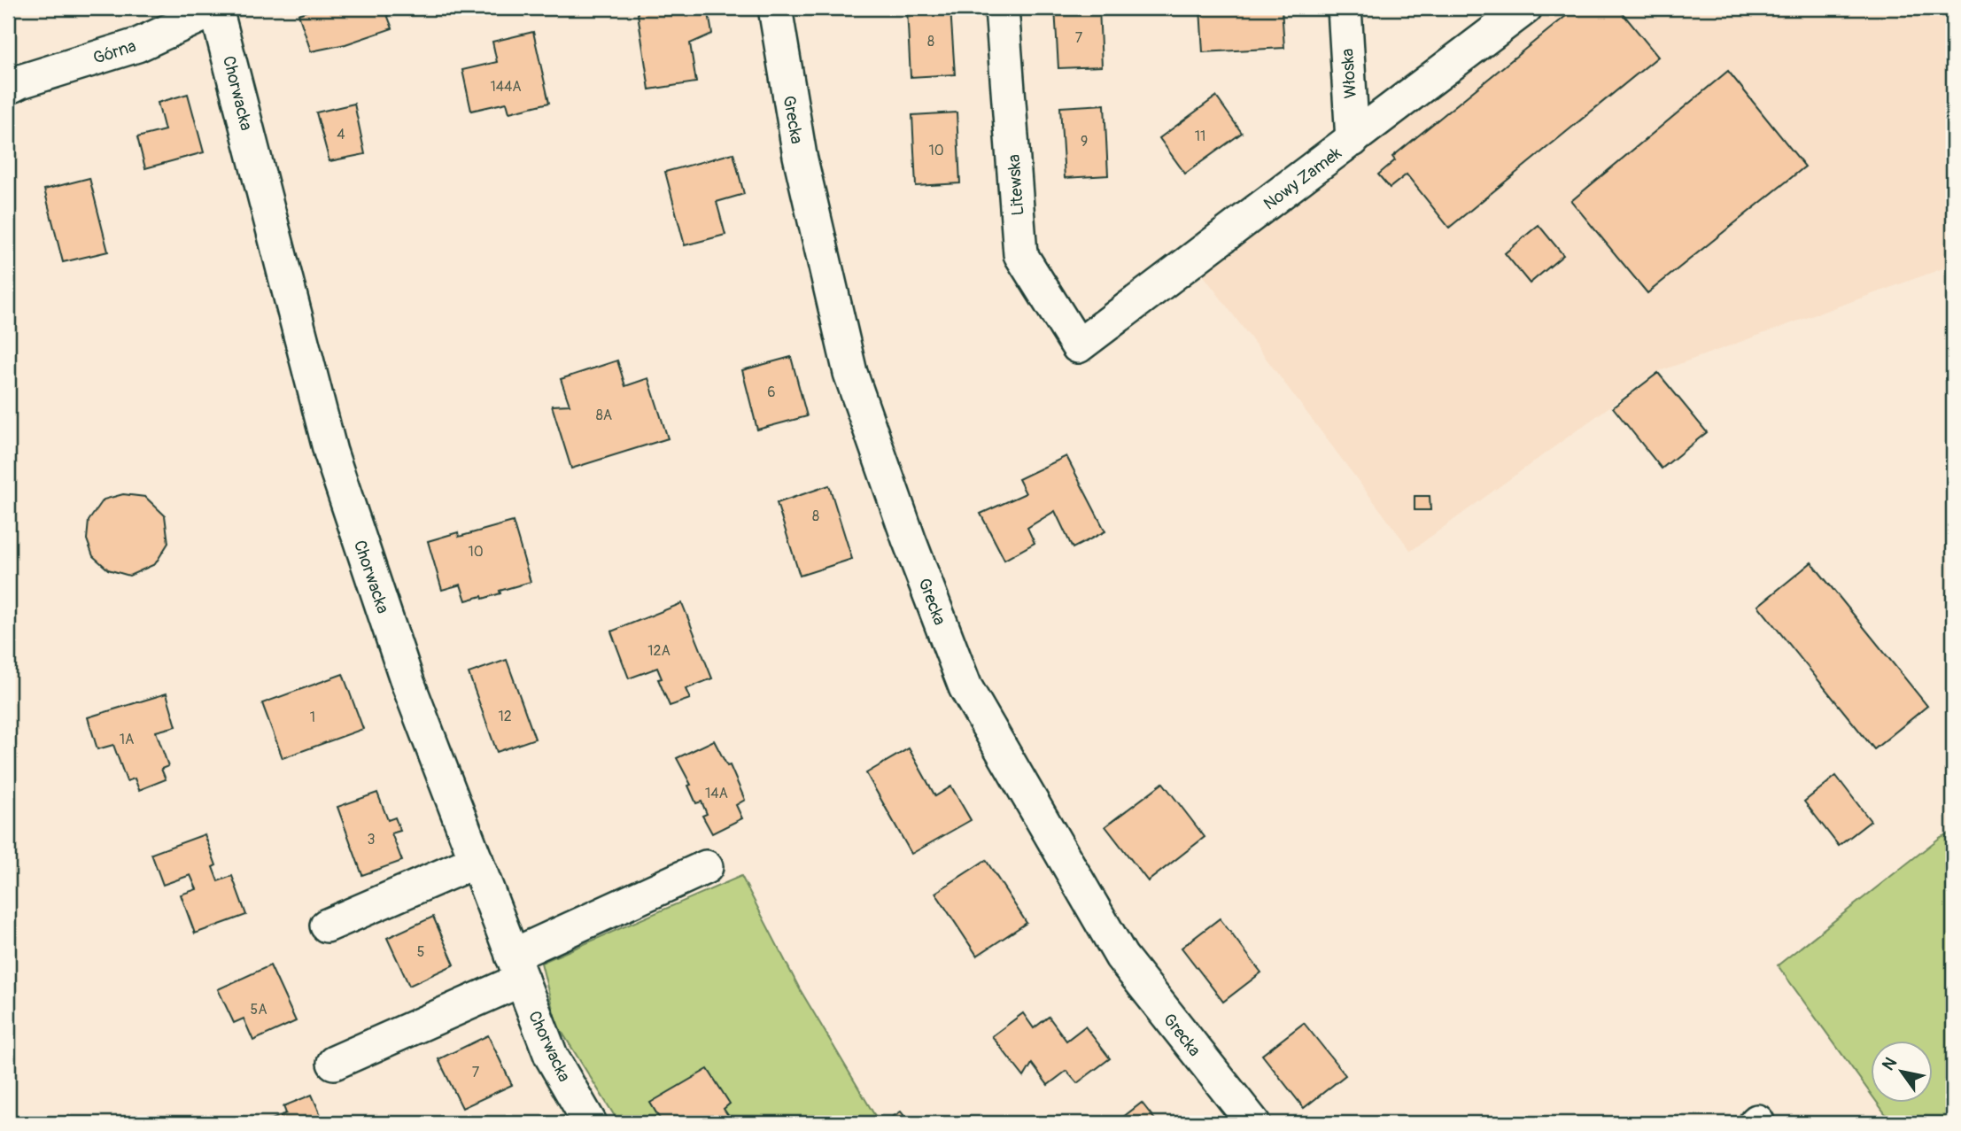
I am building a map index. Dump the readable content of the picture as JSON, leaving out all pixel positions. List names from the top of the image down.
{
  "streets": {
    "street": [
      "Górna",
      "Włoska",
      "Chorwacka",
      "Grecka",
      "Nowy Zamek",
      "Litewska"
    ]
  },
  "crossings": [
    ["Górna", "Chorwacka"],
    ["Włoska", "Nowy Zamek"],
    ["Nowy Zamek", "Litewska"]
  ],
  "house_numbers": [
    "7",
    "8",
    "144A",
    "4",
    "11",
    "9",
    "10",
    "6",
    "8A",
    "8",
    "10",
    "12A",
    "12",
    "1",
    "1A",
    "14A",
    "3",
    "5",
    "5A",
    "7"
  ],
  "north": "top left"
}
